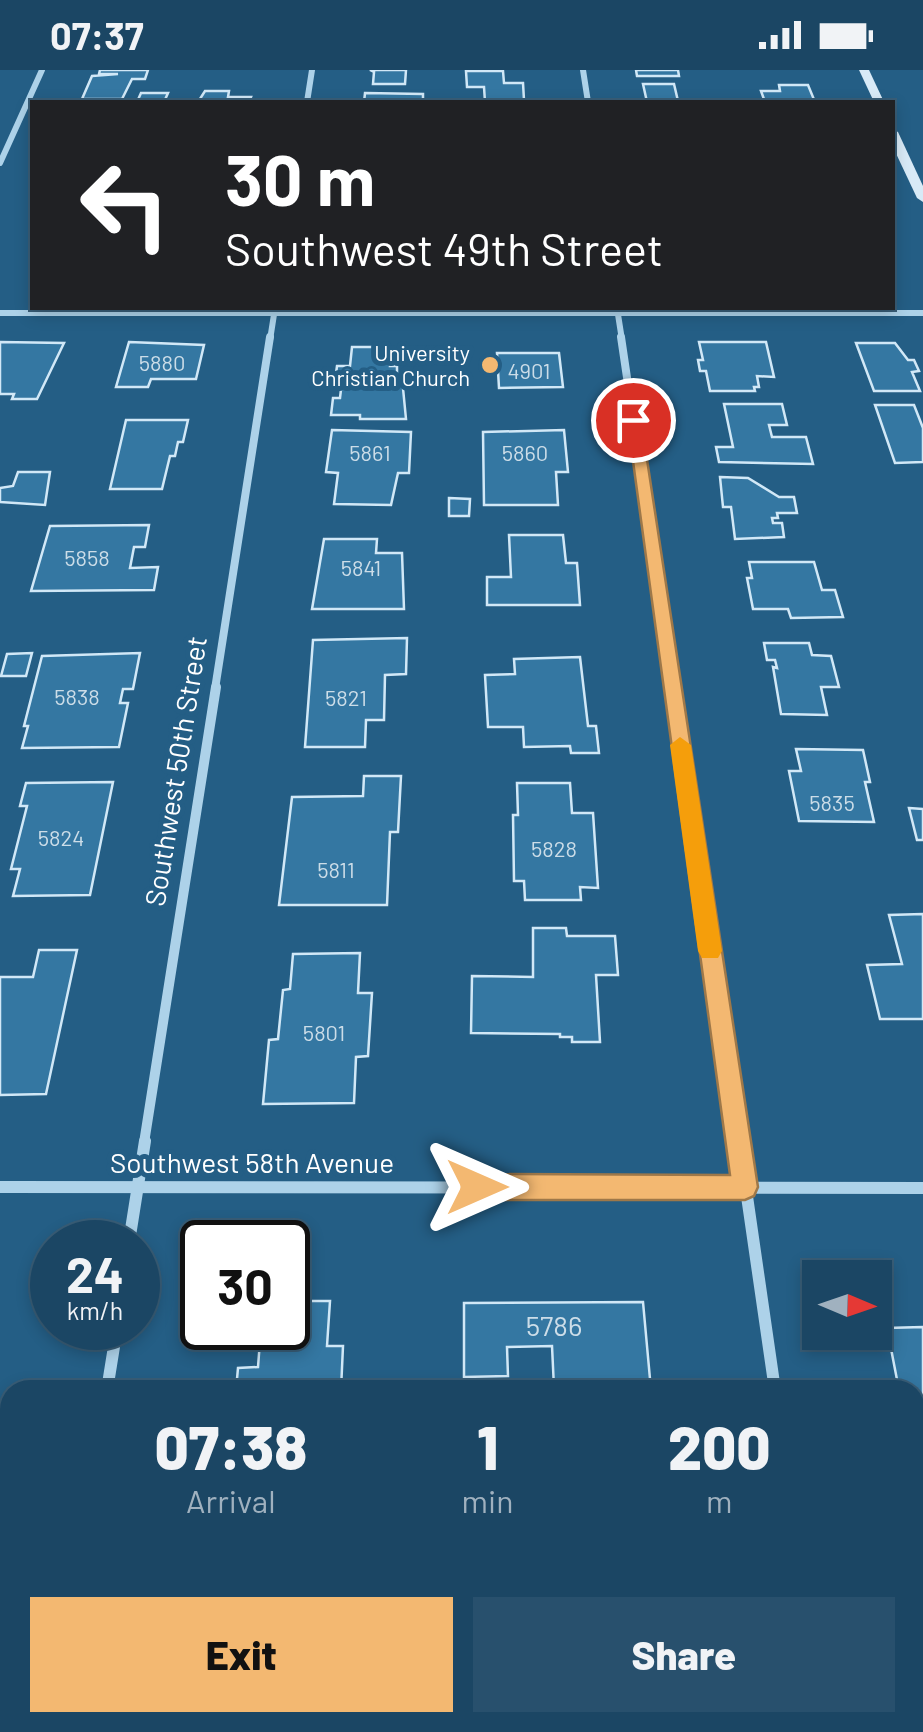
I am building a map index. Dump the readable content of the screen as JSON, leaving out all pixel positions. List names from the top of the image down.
{
  "streets": {
    "street": ["Southwest 50th Street", "Southwest 58th Avenue"]
  },
  "crossings": [
    ["Southwest 50th Street", "Southwest 58th Avenue"]
  ],
  "places": ["University Christian Church"],
  "house_numbers": [
    "5880",
    "4901",
    "5861",
    "5860",
    "5858",
    "5841",
    "5838",
    "5821",
    "5835",
    "5824",
    "5828",
    "5811",
    "5801",
    "5786"
  ],
  "north": "right",
  "page": {
    "status": "07:37",
    "turn": ["30 m", "Southwest 49th Street"],
    "speed": "24 km/h",
    "limit": "30",
    "eta": [
      "07:38",
      "Arrival",
      "1",
      "min",
      "200",
      "m"
    ],
    "buttons": ["Exit", "Share"]
  }
}
